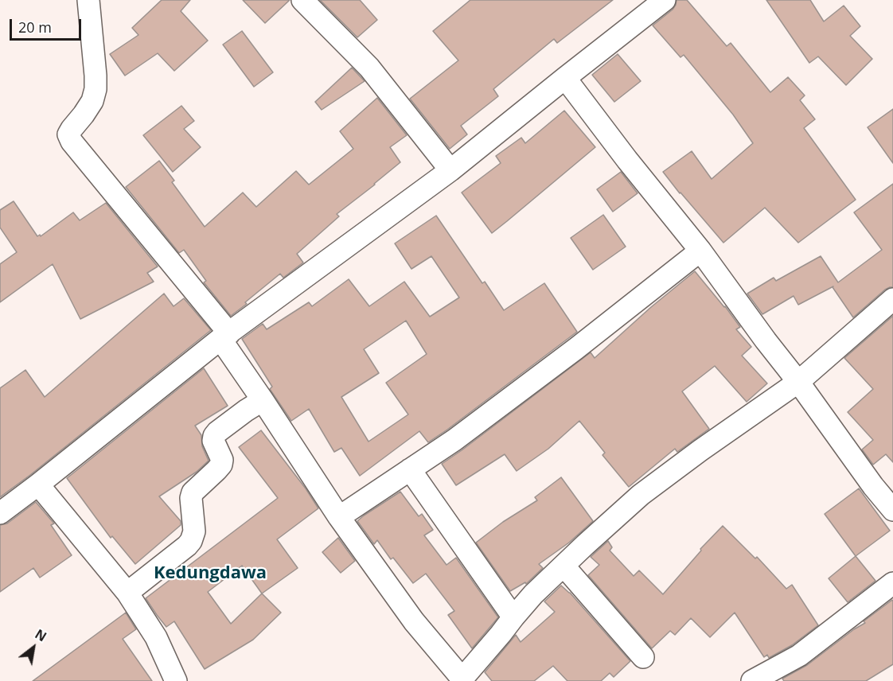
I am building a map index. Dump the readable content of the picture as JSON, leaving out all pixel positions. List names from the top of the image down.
{
  "districts": ["Kedungdawa"],
  "scale_bar": "20 m",
  "north": "top right"
}
